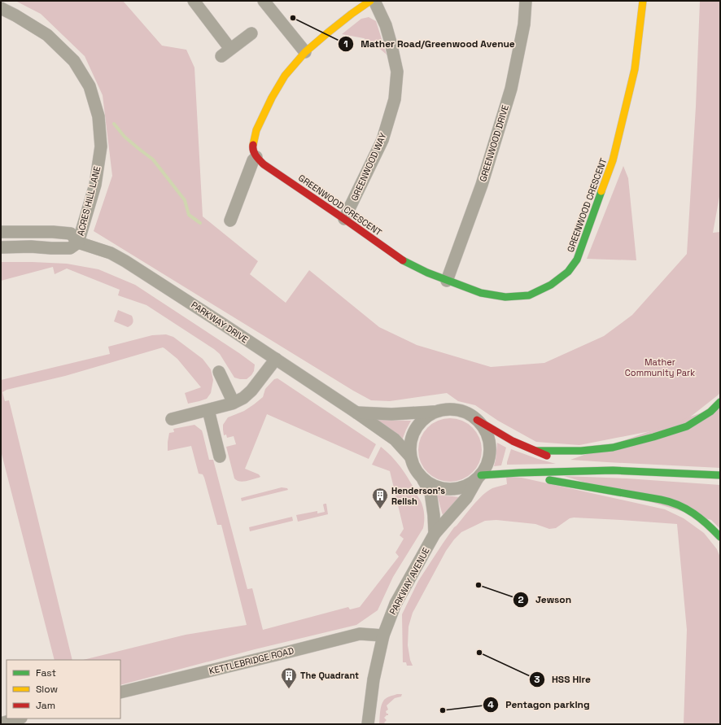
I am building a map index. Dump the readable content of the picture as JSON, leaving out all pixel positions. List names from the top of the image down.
{
  "streets": {
    "main road": ["GREENWOOD CRESCENT"],
    "street": [
      "GREENWOOD DRIVE",
      "GREENWOOD WAY",
      "ACRES HILL LANE",
      "PARKWAY DRIVE",
      "PARKWAY AVENUE",
      "KETTLEBRIDGE ROAD"
    ]
  },
  "crossings": [
    ["GREENWOOD DRIVE", "GREENWOOD CRESCENT"],
    ["GREENWOOD WAY", "GREENWOOD CRESCENT"],
    ["ACRES HILL LANE", "PARKWAY DRIVE"],
    ["PARKWAY DRIVE", "PARKWAY AVENUE"],
    ["PARKWAY AVENUE", "KETTLEBRIDGE ROAD"]
  ],
  "parks": ["Mather Community Park"],
  "places": {
    "other": [
      "Mather Road/Greenwood Avenue",
      "Jewson",
      "HSS Hire",
      "Pentagon parking"
    ],
    "building": ["Henderson's Relish", "The Quadrant"]
  },
  "legend": ["Fast", "Slow", "Jam"]
}
